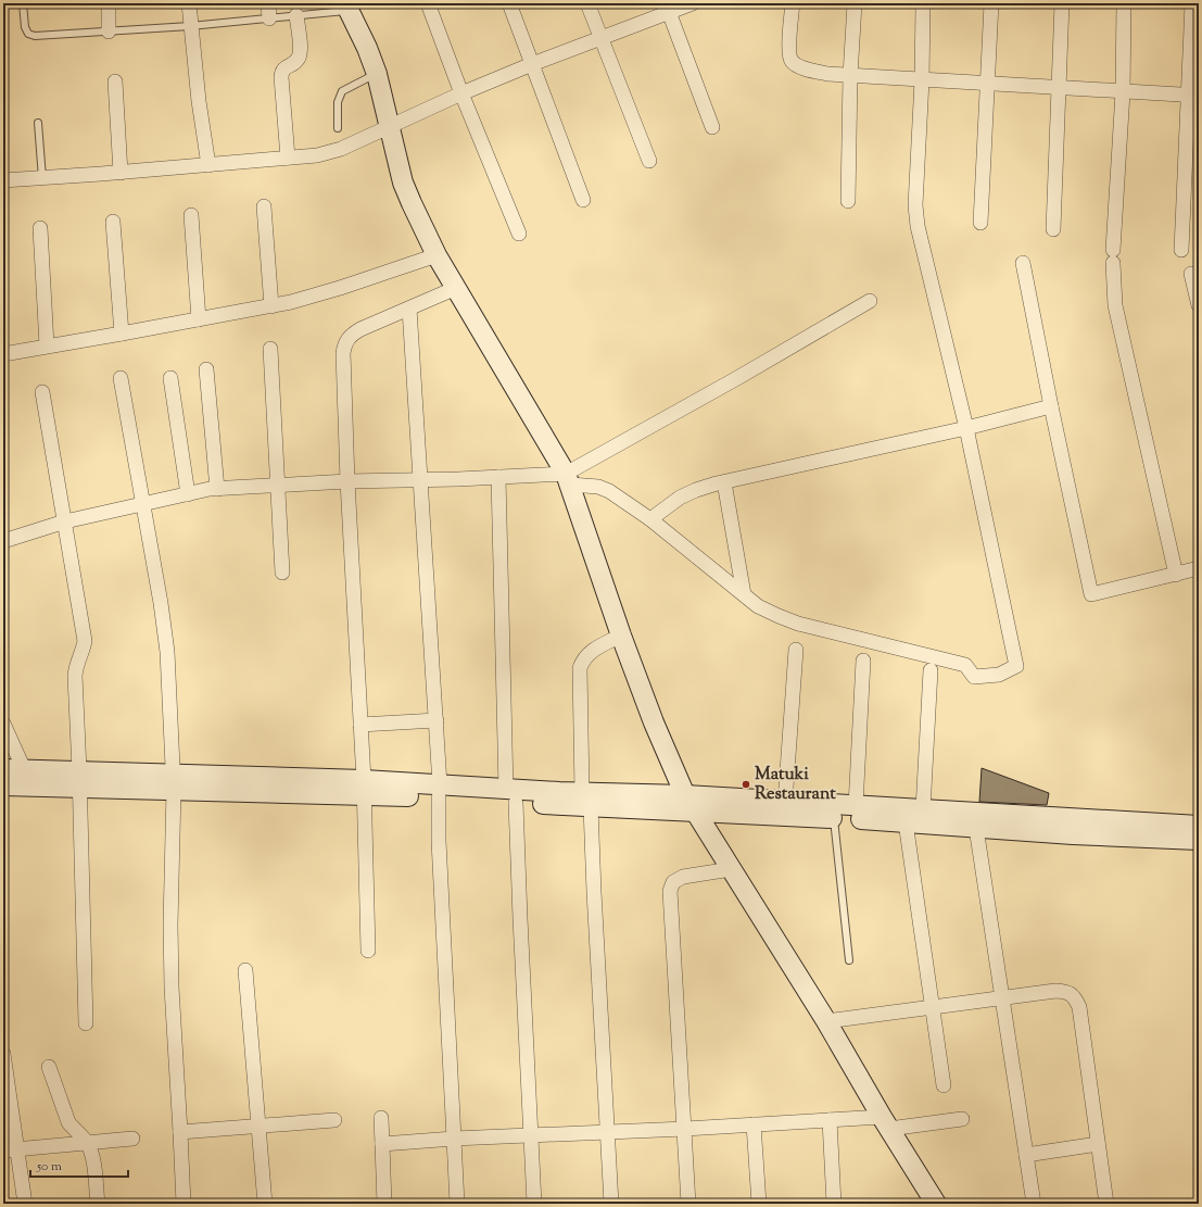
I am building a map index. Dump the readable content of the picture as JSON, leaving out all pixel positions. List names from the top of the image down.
{
  "places": ["Matuki Restaurant"],
  "scale_bar": "50 m"
}
